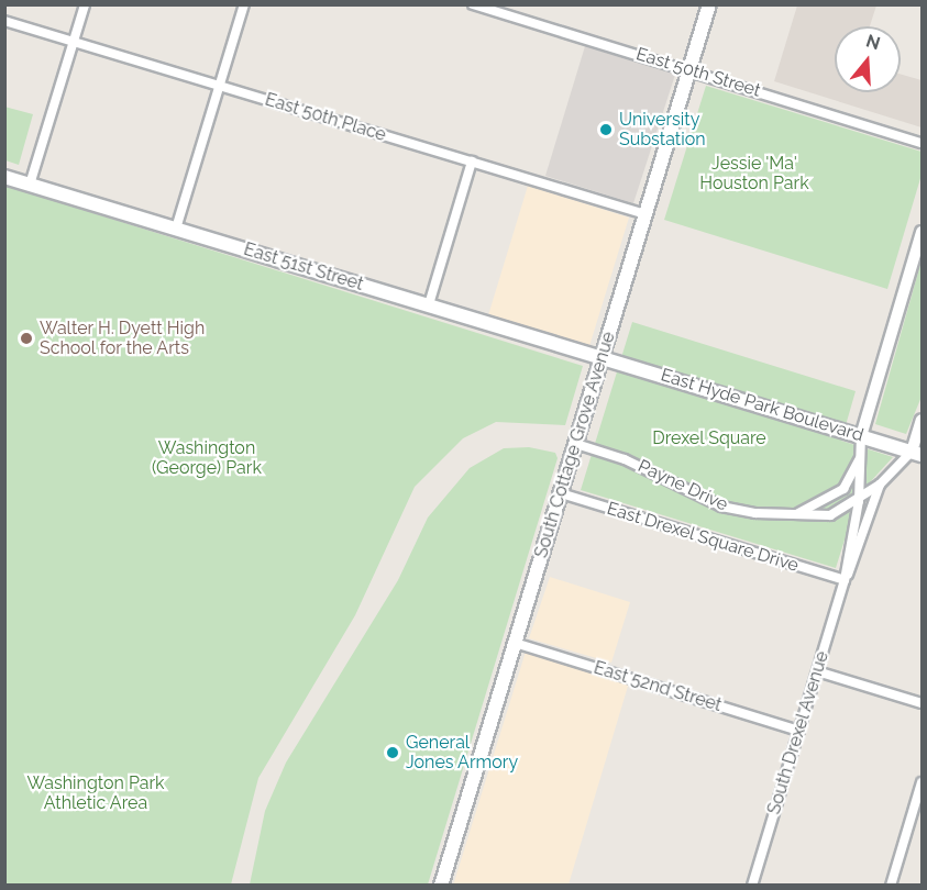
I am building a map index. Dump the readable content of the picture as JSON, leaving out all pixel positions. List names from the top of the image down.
{
  "streets": {
    "main road": ["East 51st Street", "East Hyde Park Boulevard", "South Cottage Grove Avenue"],
    "street": [
      "East 50th Street",
      "East 50th Place",
      "Payne Drive",
      "East Drexel Square Drive",
      "East 52nd Street",
      "South Drexel Avenue"
    ]
  },
  "crossings": [
    ["East 50th Street", "South Cottage Grove Avenue"],
    ["East 50th Place", "South Cottage Grove Avenue"],
    ["East 51st Street", "East Hyde Park Boulevard"],
    ["East 51st Street", "South Cottage Grove Avenue"],
    ["East Hyde Park Boulevard", "South Cottage Grove Avenue"],
    ["East Hyde Park Boulevard", "South Drexel Avenue"],
    ["South Cottage Grove Avenue", "Payne Drive"],
    ["South Cottage Grove Avenue", "East Drexel Square Drive"],
    ["South Cottage Grove Avenue", "East 52nd Street"],
    ["Payne Drive", "South Drexel Avenue"],
    ["East Drexel Square Drive", "South Drexel Avenue"],
    ["East 52nd Street", "South Drexel Avenue"]
  ],
  "parks": [
    "Jessie 'Ma' Houston Park",
    "Drexel Square",
    "Washington (George) Park",
    "Washington Park Athletic Area"
  ],
  "places": ["University Substation", "Walter H. Dyett High School for the Arts", "General Jones Armory"],
  "north": "top"
}
